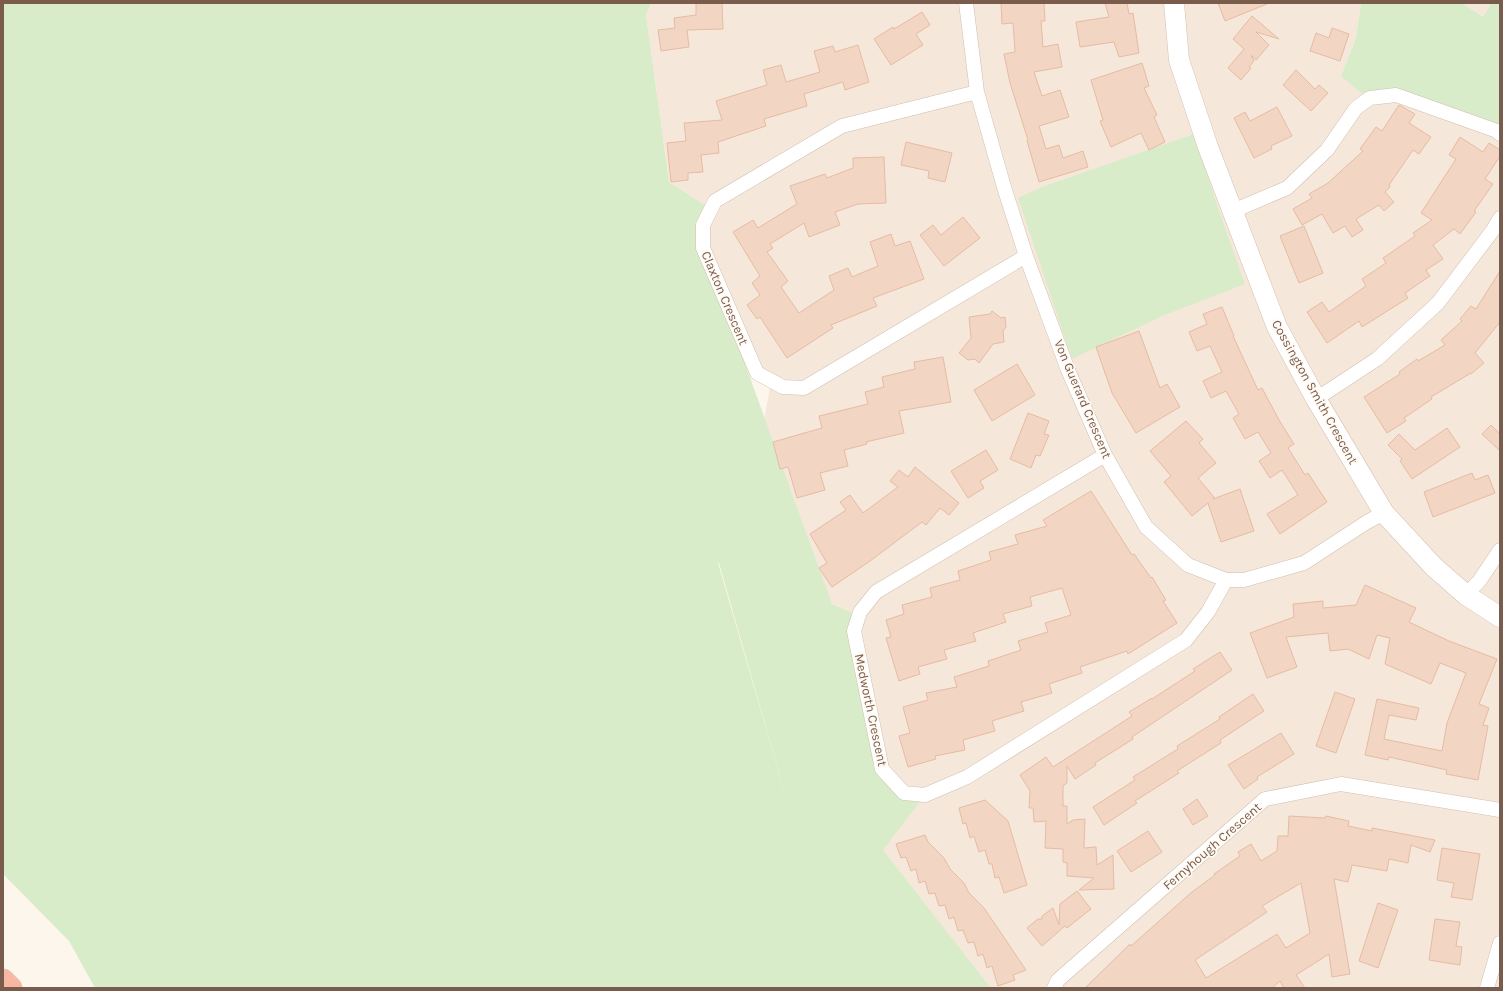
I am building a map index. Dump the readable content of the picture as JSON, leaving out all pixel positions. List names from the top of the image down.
{
  "streets": {
    "street": [
      "Claxton Crescent",
      "Cossington Smith Crescent",
      "Von Guerard Crescent",
      "Medworth Crescent",
      "Fernyhough Crescent"
    ]
  },
  "crossings": [
    ["Claxton Crescent", "Von Guerard Crescent"],
    ["Cossington Smith Crescent", "Von Guerard Crescent"],
    ["Von Guerard Crescent", "Medworth Crescent"]
  ]
}
